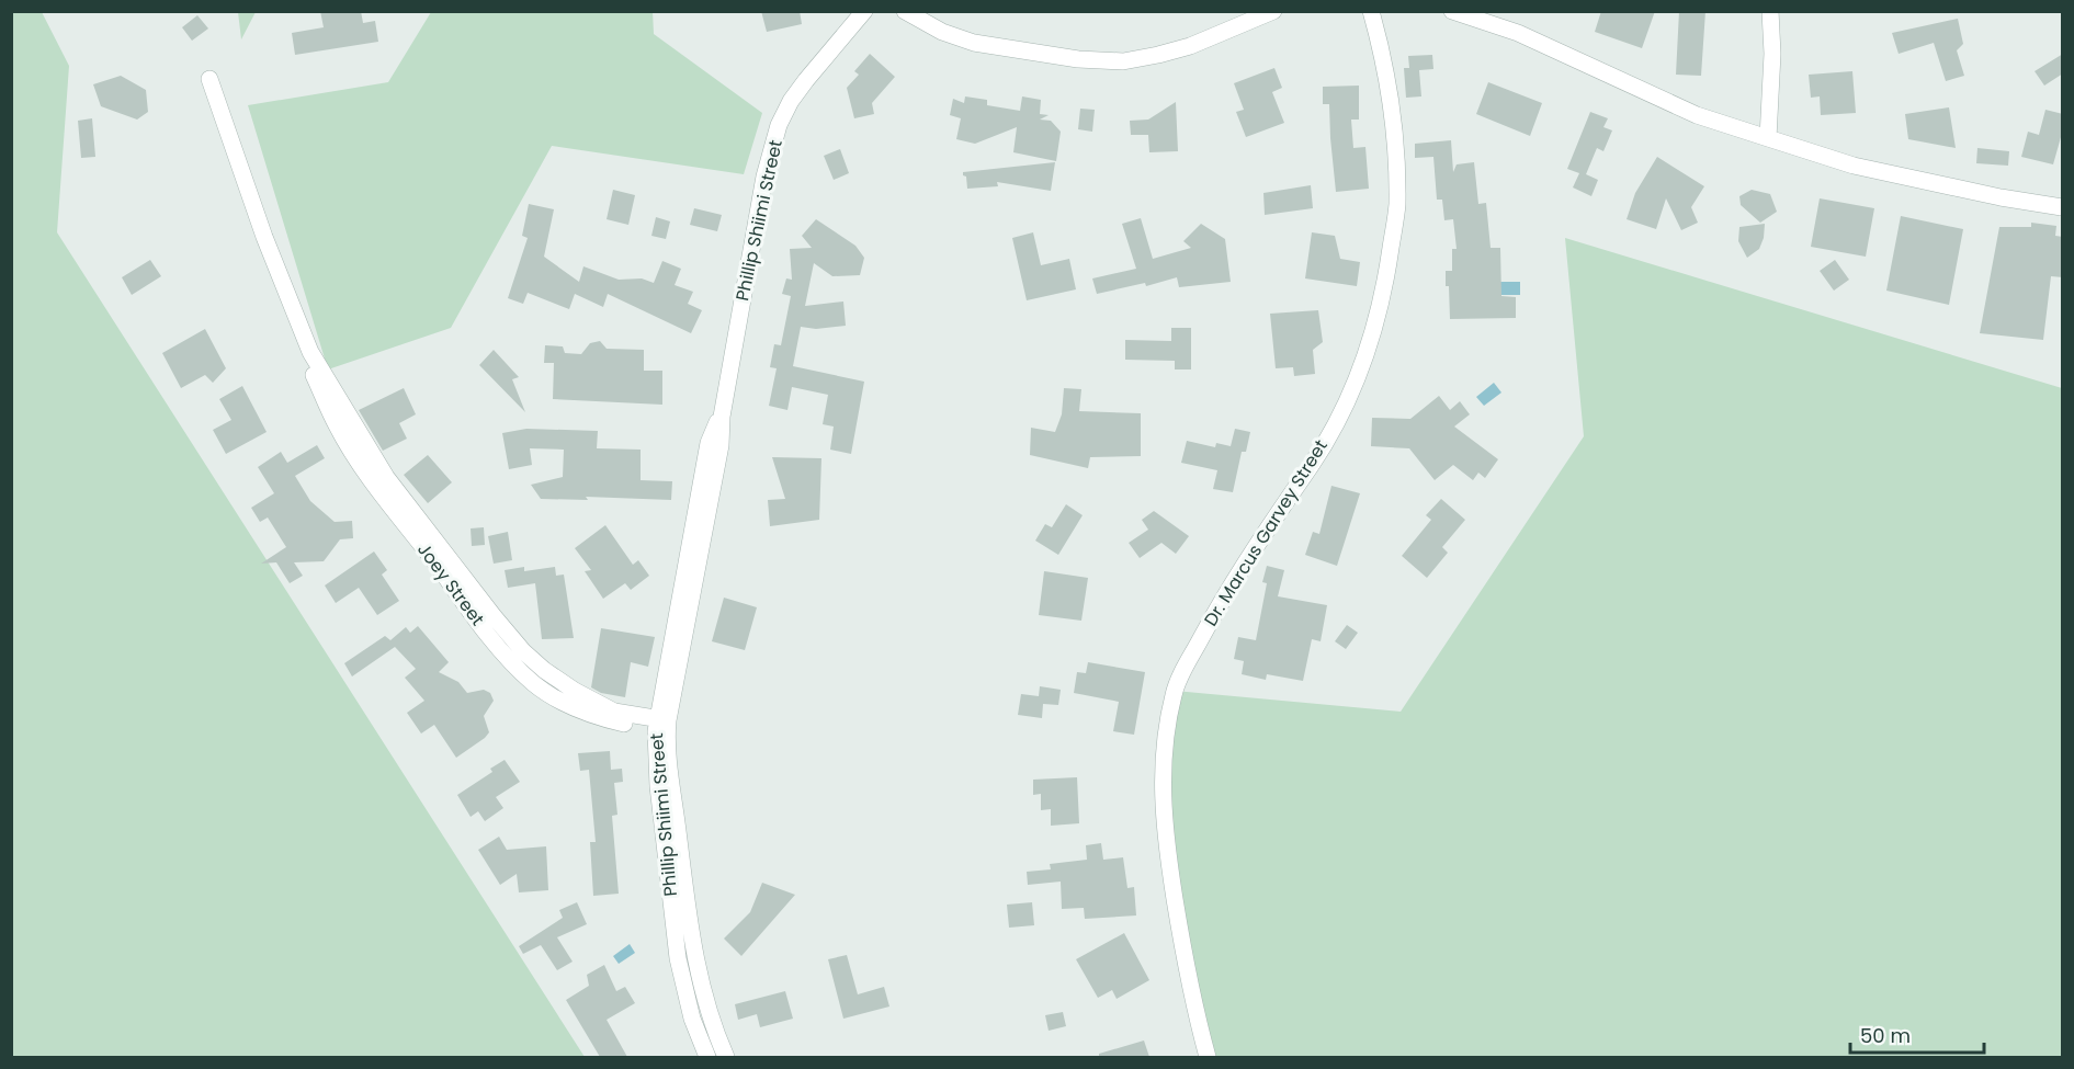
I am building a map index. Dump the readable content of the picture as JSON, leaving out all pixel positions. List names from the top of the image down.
{
  "streets": {
    "street": ["Phillip Shiimi Street", "Dr. Marcus Garvey Street", "Joey Street"]
  },
  "crossings": [
    ["Phillip Shiimi Street", "Joey Street"]
  ],
  "scale_bar": "50 m"
}
